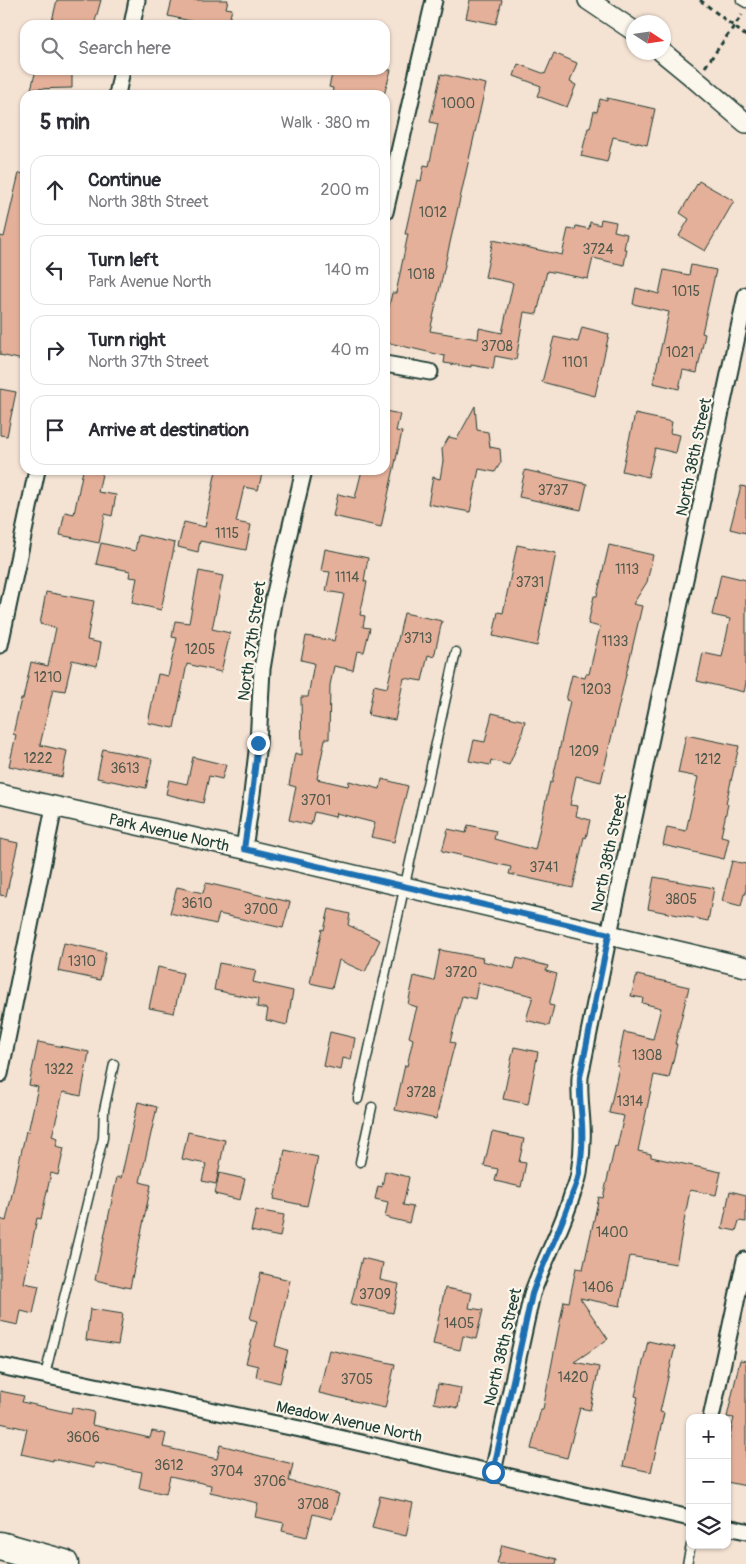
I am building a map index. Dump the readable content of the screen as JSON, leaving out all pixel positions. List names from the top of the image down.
{
  "streets": {
    "street": [
      "North 38th Street",
      "North 37th Street",
      "Park Avenue North",
      "Meadow Avenue North"
    ]
  },
  "crossings": [
    ["North 38th Street", "Park Avenue North"],
    ["North 38th Street", "Meadow Avenue North"],
    ["North 37th Street", "Park Avenue North"]
  ],
  "house_numbers": [
    "1000",
    "1012",
    "3724",
    "1018",
    "1015",
    "3708",
    "1021",
    "1101",
    "3737",
    "1115",
    "1113",
    "1114",
    "3731",
    "3713",
    "1133",
    "1205",
    "1210",
    "1203",
    "1209",
    "1222",
    "1212",
    "3613",
    "3701",
    "3741",
    "3805",
    "3610",
    "3700",
    "1310",
    "3720",
    "1308",
    "1322",
    "3728",
    "1314",
    "1400",
    "1406",
    "3709",
    "1405",
    "1420",
    "3705",
    "3606",
    "3612",
    "3704",
    "3706",
    "3708"
  ],
  "north": "right",
  "page": {
    "search": "Search here",
    "heading": ["5 min", "Walk · 380 m"],
    "list": [
      ["Continue", "North 38th Street", "200 m"],
      ["Turn left", "Park Avenue North", "140 m"],
      ["Turn right", "North 37th Street", "40 m"],
      "Arrive at destination"
    ],
    "map_buttons": ["+", "−"]
  }
}
